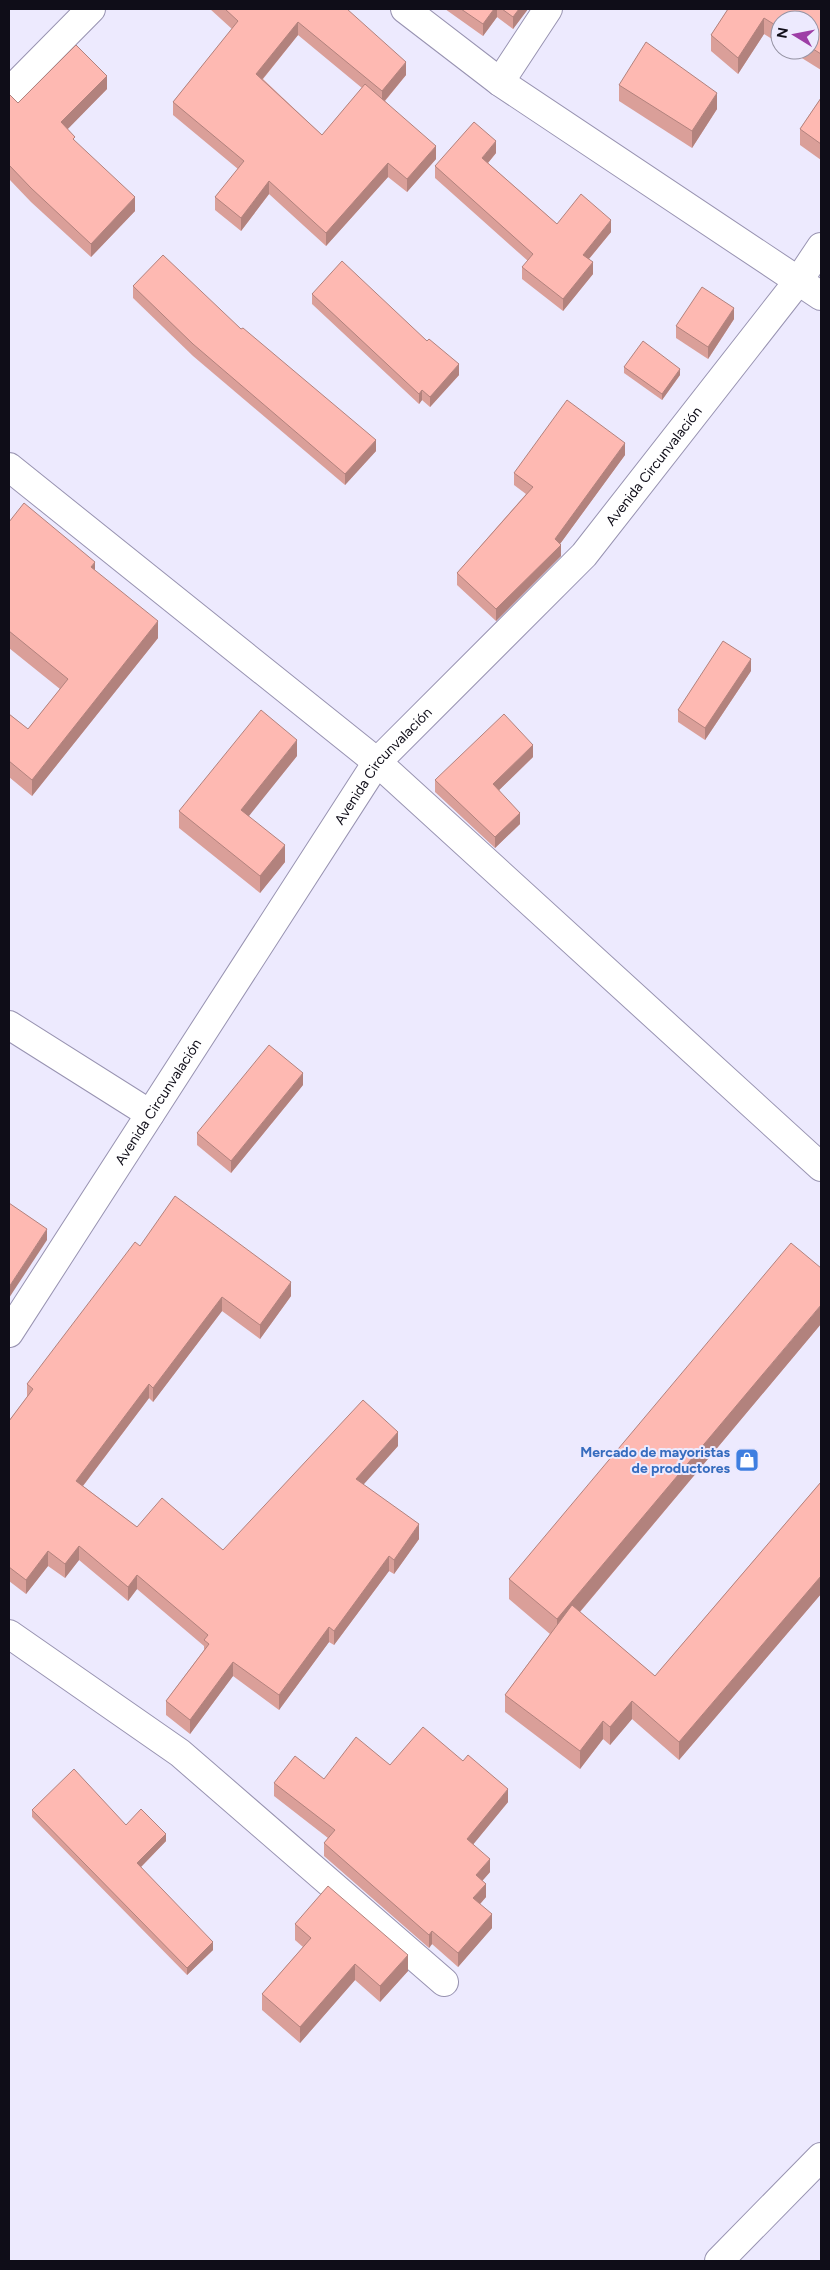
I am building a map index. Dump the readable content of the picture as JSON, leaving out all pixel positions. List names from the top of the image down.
{
  "streets": {
    "street": ["Avenida Circunvalación"]
  },
  "places": {
    "shop": ["Mercado de mayoristas de productores"]
  },
  "north": "left"
}
